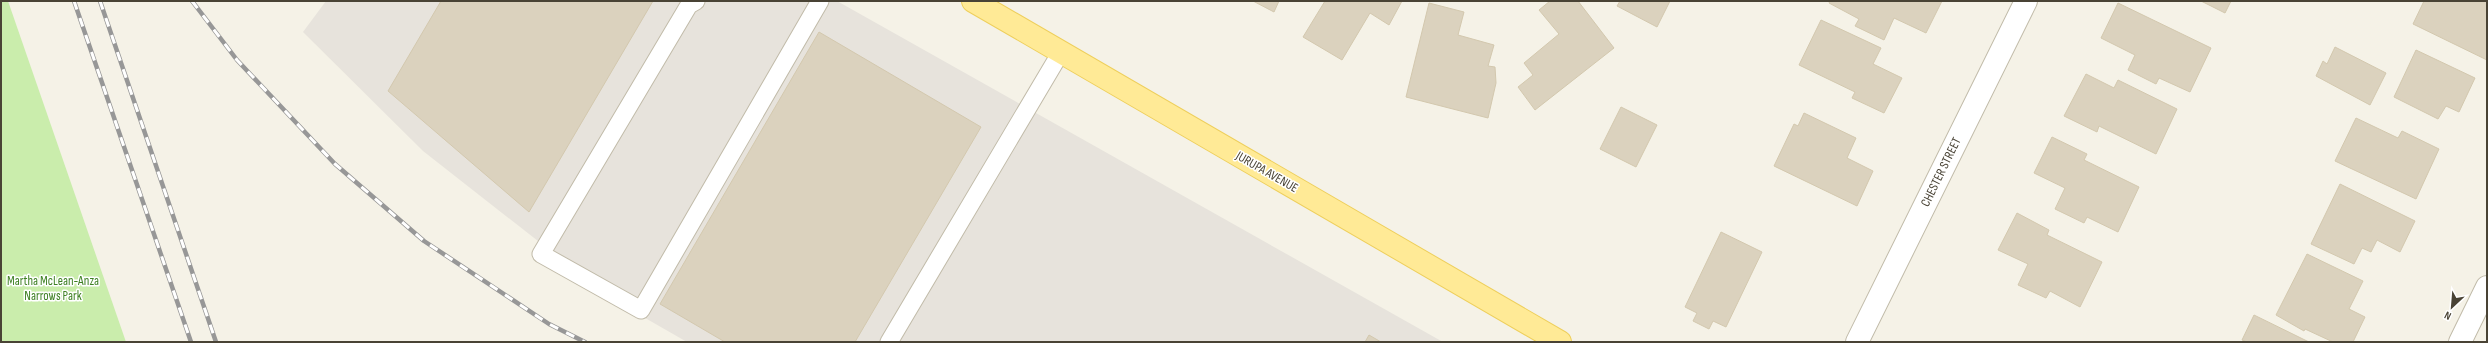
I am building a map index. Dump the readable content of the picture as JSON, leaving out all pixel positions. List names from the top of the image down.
{
  "streets": {
    "main road": ["JURUPA AVENUE"],
    "street": ["CHESTER STREET"]
  },
  "parks": ["Martha McLean-Anza Narrows Park"],
  "north": "bottom left"
}
